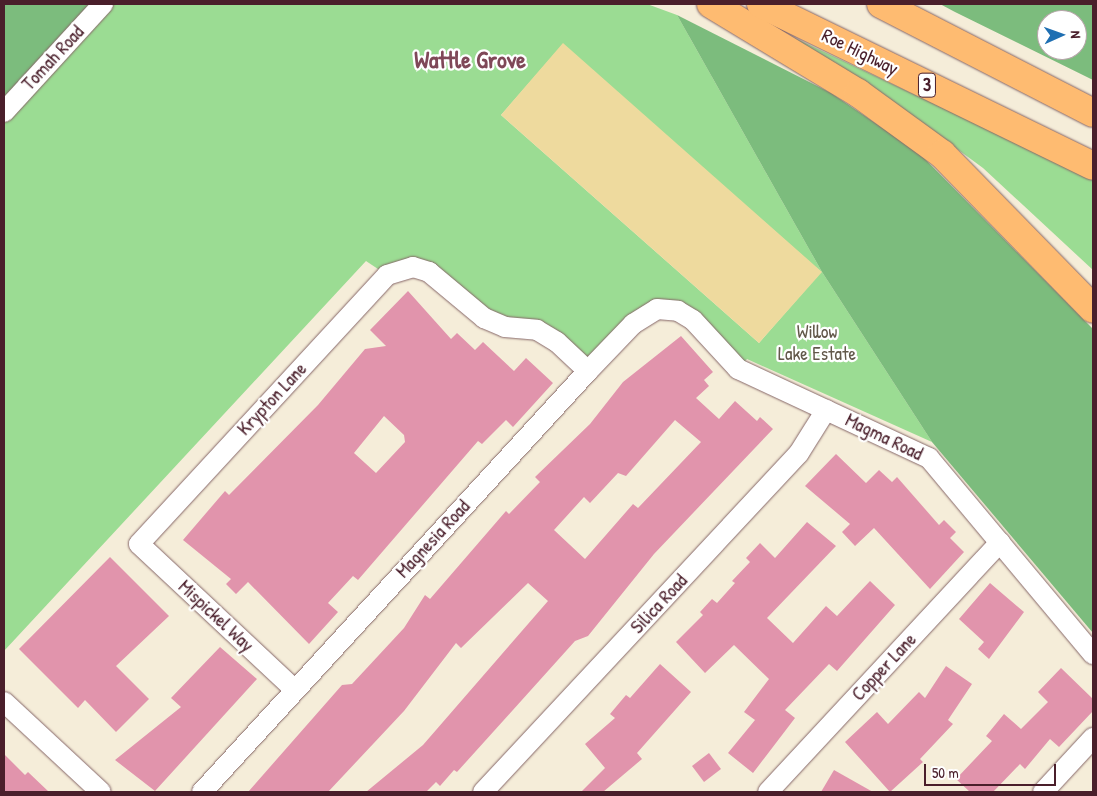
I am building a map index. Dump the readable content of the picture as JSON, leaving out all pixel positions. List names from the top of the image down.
{
  "streets": {
    "highway": ["Roe Highway", "3"],
    "street": [
      "Tomah Road",
      "Krypton Lane",
      "Magma Road",
      "Magnesia Road",
      "Silica Road",
      "Mispickel Way",
      "Copper Lane"
    ]
  },
  "crossings": [
    ["Krypton Lane", "Magnesia Road"],
    ["Krypton Lane", "Mispickel Way"],
    ["Magma Road", "Magnesia Road"],
    ["Magma Road", "Silica Road"],
    ["Magma Road", "Copper Lane"],
    ["Magnesia Road", "Mispickel Way"]
  ],
  "districts": ["Wattle Grove"],
  "parks": ["Willow Lake Estate"],
  "scale_bar": "50 m",
  "north": "right"
}
